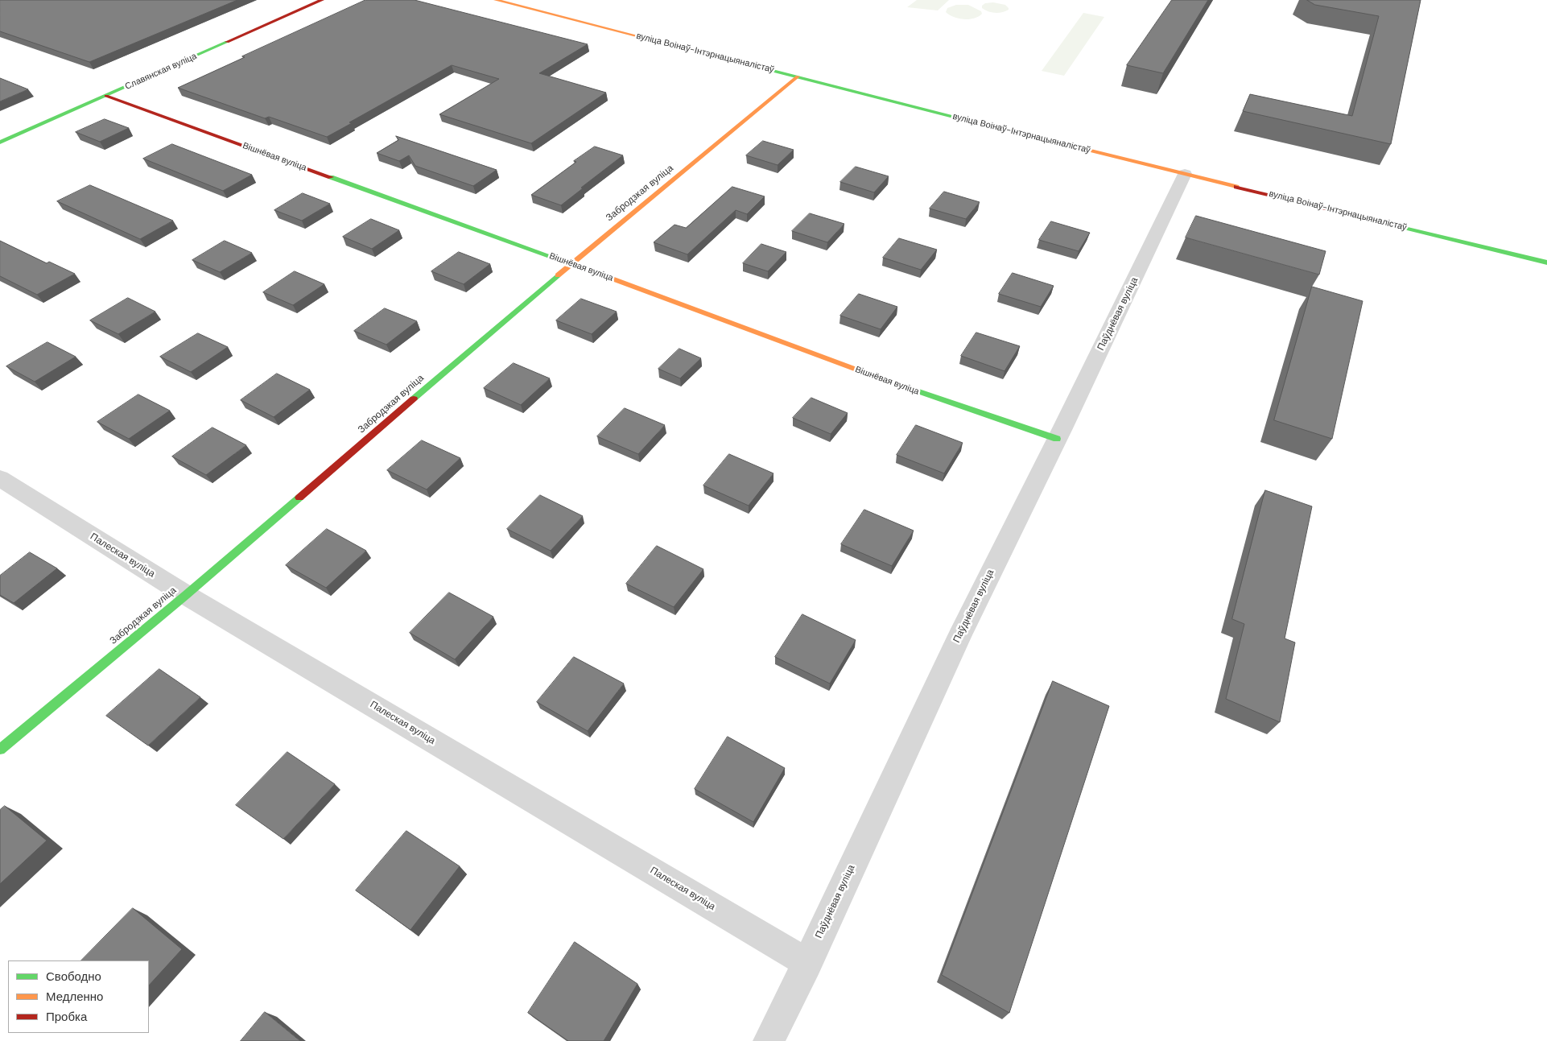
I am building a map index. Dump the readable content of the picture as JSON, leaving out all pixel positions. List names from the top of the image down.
{
  "streets": {
    "street": [
      "вуліца Воінаў-Інтэрнацыяналістаў",
      "Славянская вуліца",
      "Вішнёвая вуліца",
      "Забродзкая вуліца",
      "Паўднёвая вуліца",
      "Палеская вуліца"
    ]
  },
  "crossings": [
    ["вуліца Воінаў-Інтэрнацыяналістаў", "Забродзкая вуліца"],
    ["вуліца Воінаў-Інтэрнацыяналістаў", "Паўднёвая вуліца"],
    ["Славянская вуліца", "Вішнёвая вуліца"],
    ["Вішнёвая вуліца", "Забродзкая вуліца"],
    ["Вішнёвая вуліца", "Паўднёвая вуліца"],
    ["Забродзкая вуліца", "Палеская вуліца"],
    ["Паўднёвая вуліца", "Палеская вуліца"]
  ],
  "legend": ["Свободно", "Медленно", "Пробка"]
}
